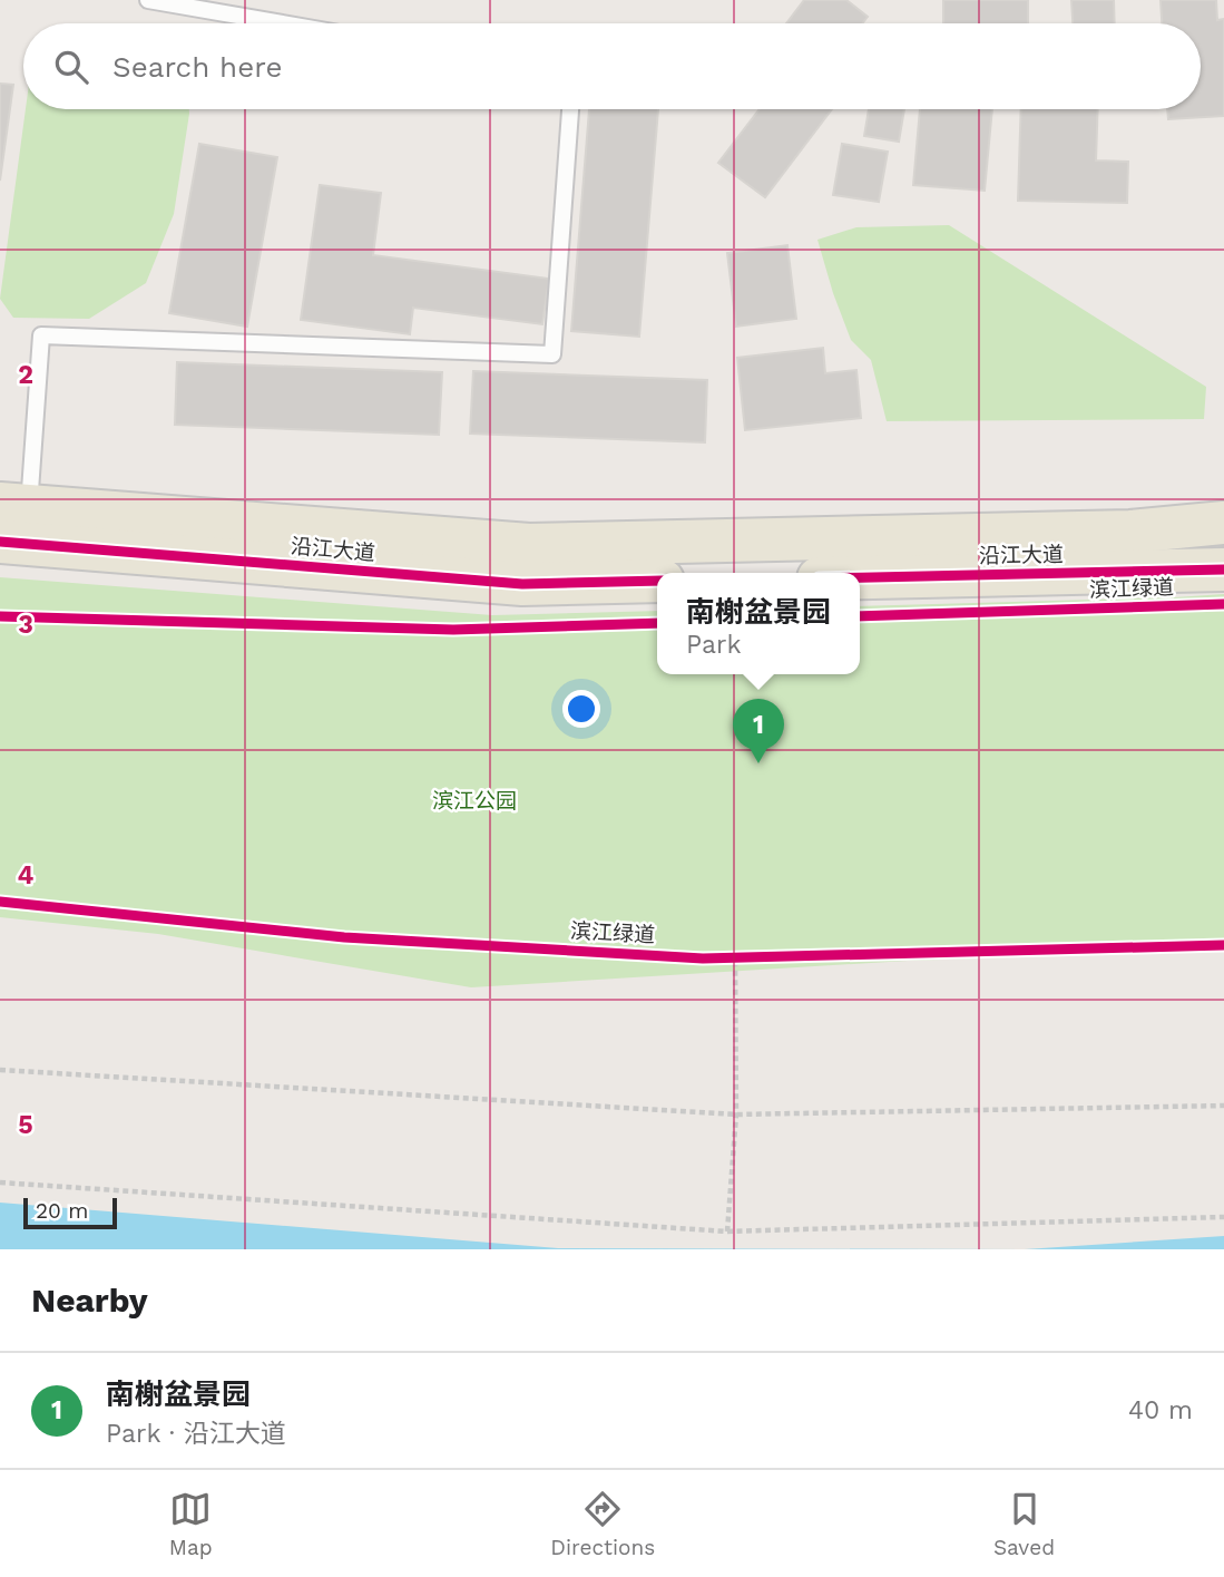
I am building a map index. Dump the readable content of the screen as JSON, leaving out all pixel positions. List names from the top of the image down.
{
  "streets": {
    "main road": ["沿江大道"],
    "cycle path": ["滨江绿道"]
  },
  "parks": ["滨江公园"],
  "scale_bar": "20 m",
  "page": {
    "search": "Search here",
    "popup": ["南榭盆景园", "Park"],
    "pins": "1",
    "scale": "20 m",
    "heading": "Nearby",
    "list": [
      {
        "mark": "1",
        "name": "南榭盆景园",
        "note": "Park · 沿江大道",
        "value": "40 m"
      }
    ],
    "nav": ["Map", "Directions", "Saved"]
  },
  "grid": {
    "rows": [
      "2",
      "3",
      "4",
      "5"
    ]
  }
}
